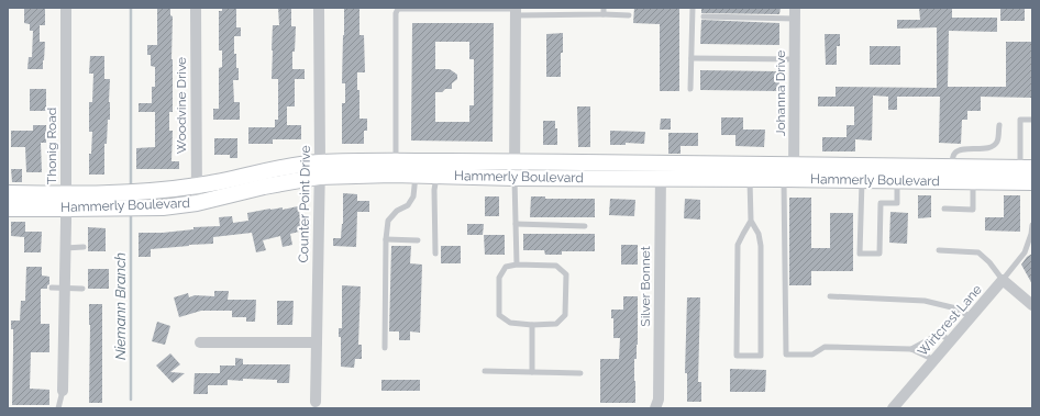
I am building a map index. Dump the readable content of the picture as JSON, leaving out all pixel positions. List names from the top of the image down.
{
  "streets": {
    "main road": ["Hammerly Boulevard"],
    "street": [
      "Johanna Drive",
      "Woodvine Drive",
      "Thonig Road",
      "Counter Point Drive",
      "Silver Bonnet",
      "Wirtcrest Lane"
    ]
  },
  "crossings": [
    ["Johanna Drive", "Hammerly Boulevard"],
    ["Woodvine Drive", "Hammerly Boulevard"],
    ["Thonig Road", "Hammerly Boulevard"],
    ["Hammerly Boulevard", "Counter Point Drive"],
    ["Hammerly Boulevard", "Silver Bonnet"]
  ],
  "water": ["Niemann Branch"]
}
